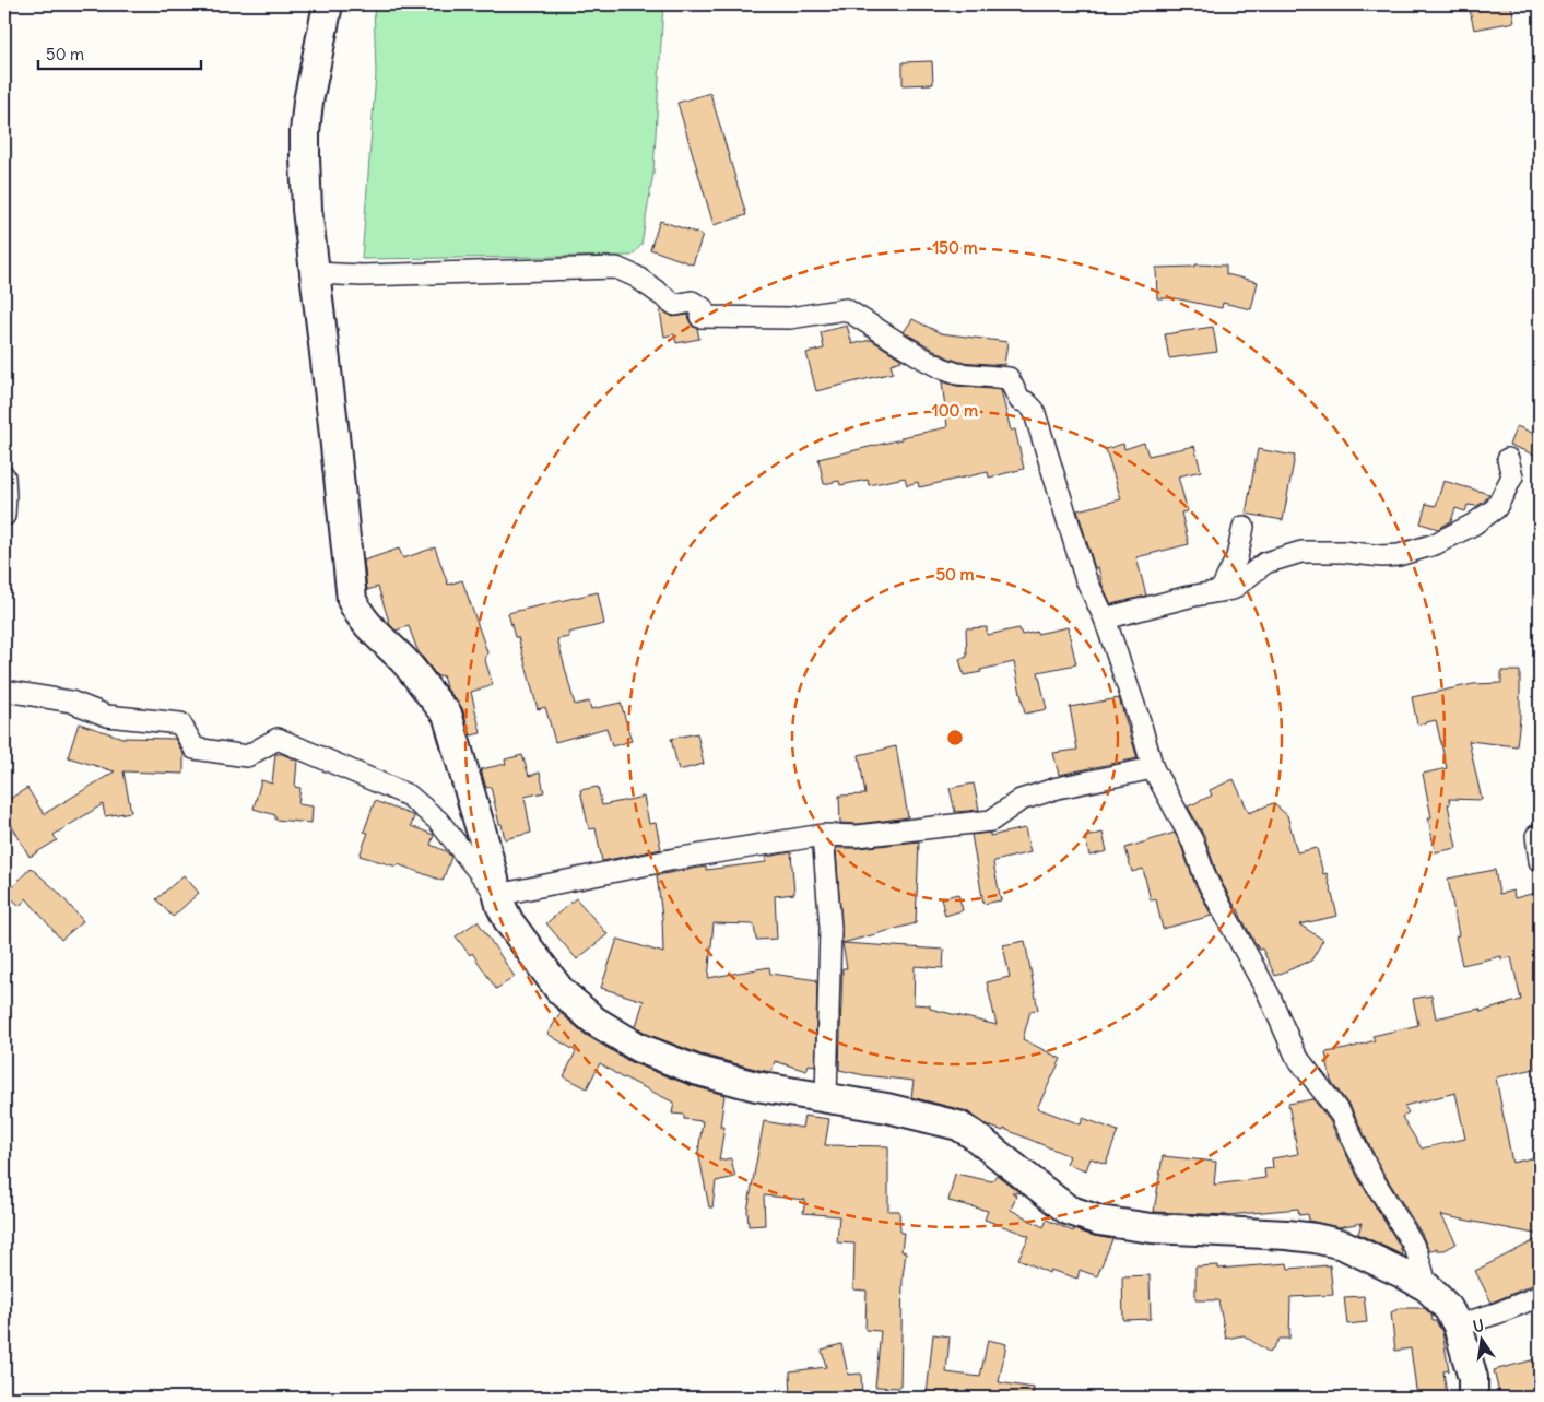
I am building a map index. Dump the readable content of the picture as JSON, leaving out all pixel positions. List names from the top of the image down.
{
  "scale_bar": "50 m",
  "north": "top",
  "rings": ["150 m", "100 m", "50 m"]
}
